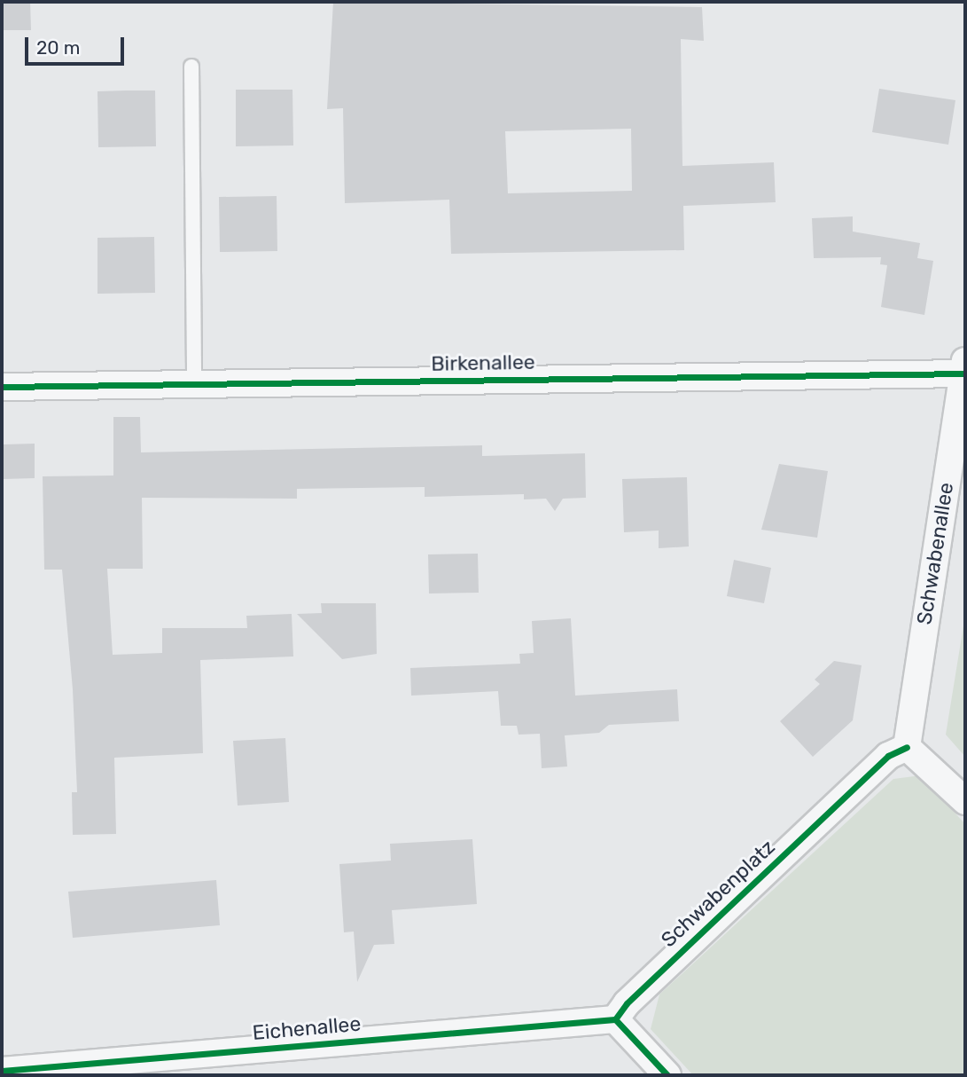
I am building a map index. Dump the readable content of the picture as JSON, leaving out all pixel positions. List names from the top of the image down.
{
  "streets": {
    "street": [
      "Birkenallee",
      "Schwabenallee",
      "Schwabenplatz",
      "Eichenallee"
    ]
  },
  "crossings": [
    ["Birkenallee", "Schwabenallee"],
    ["Schwabenallee", "Schwabenplatz"],
    ["Schwabenplatz", "Eichenallee"]
  ],
  "scale_bar": "20 m"
}
